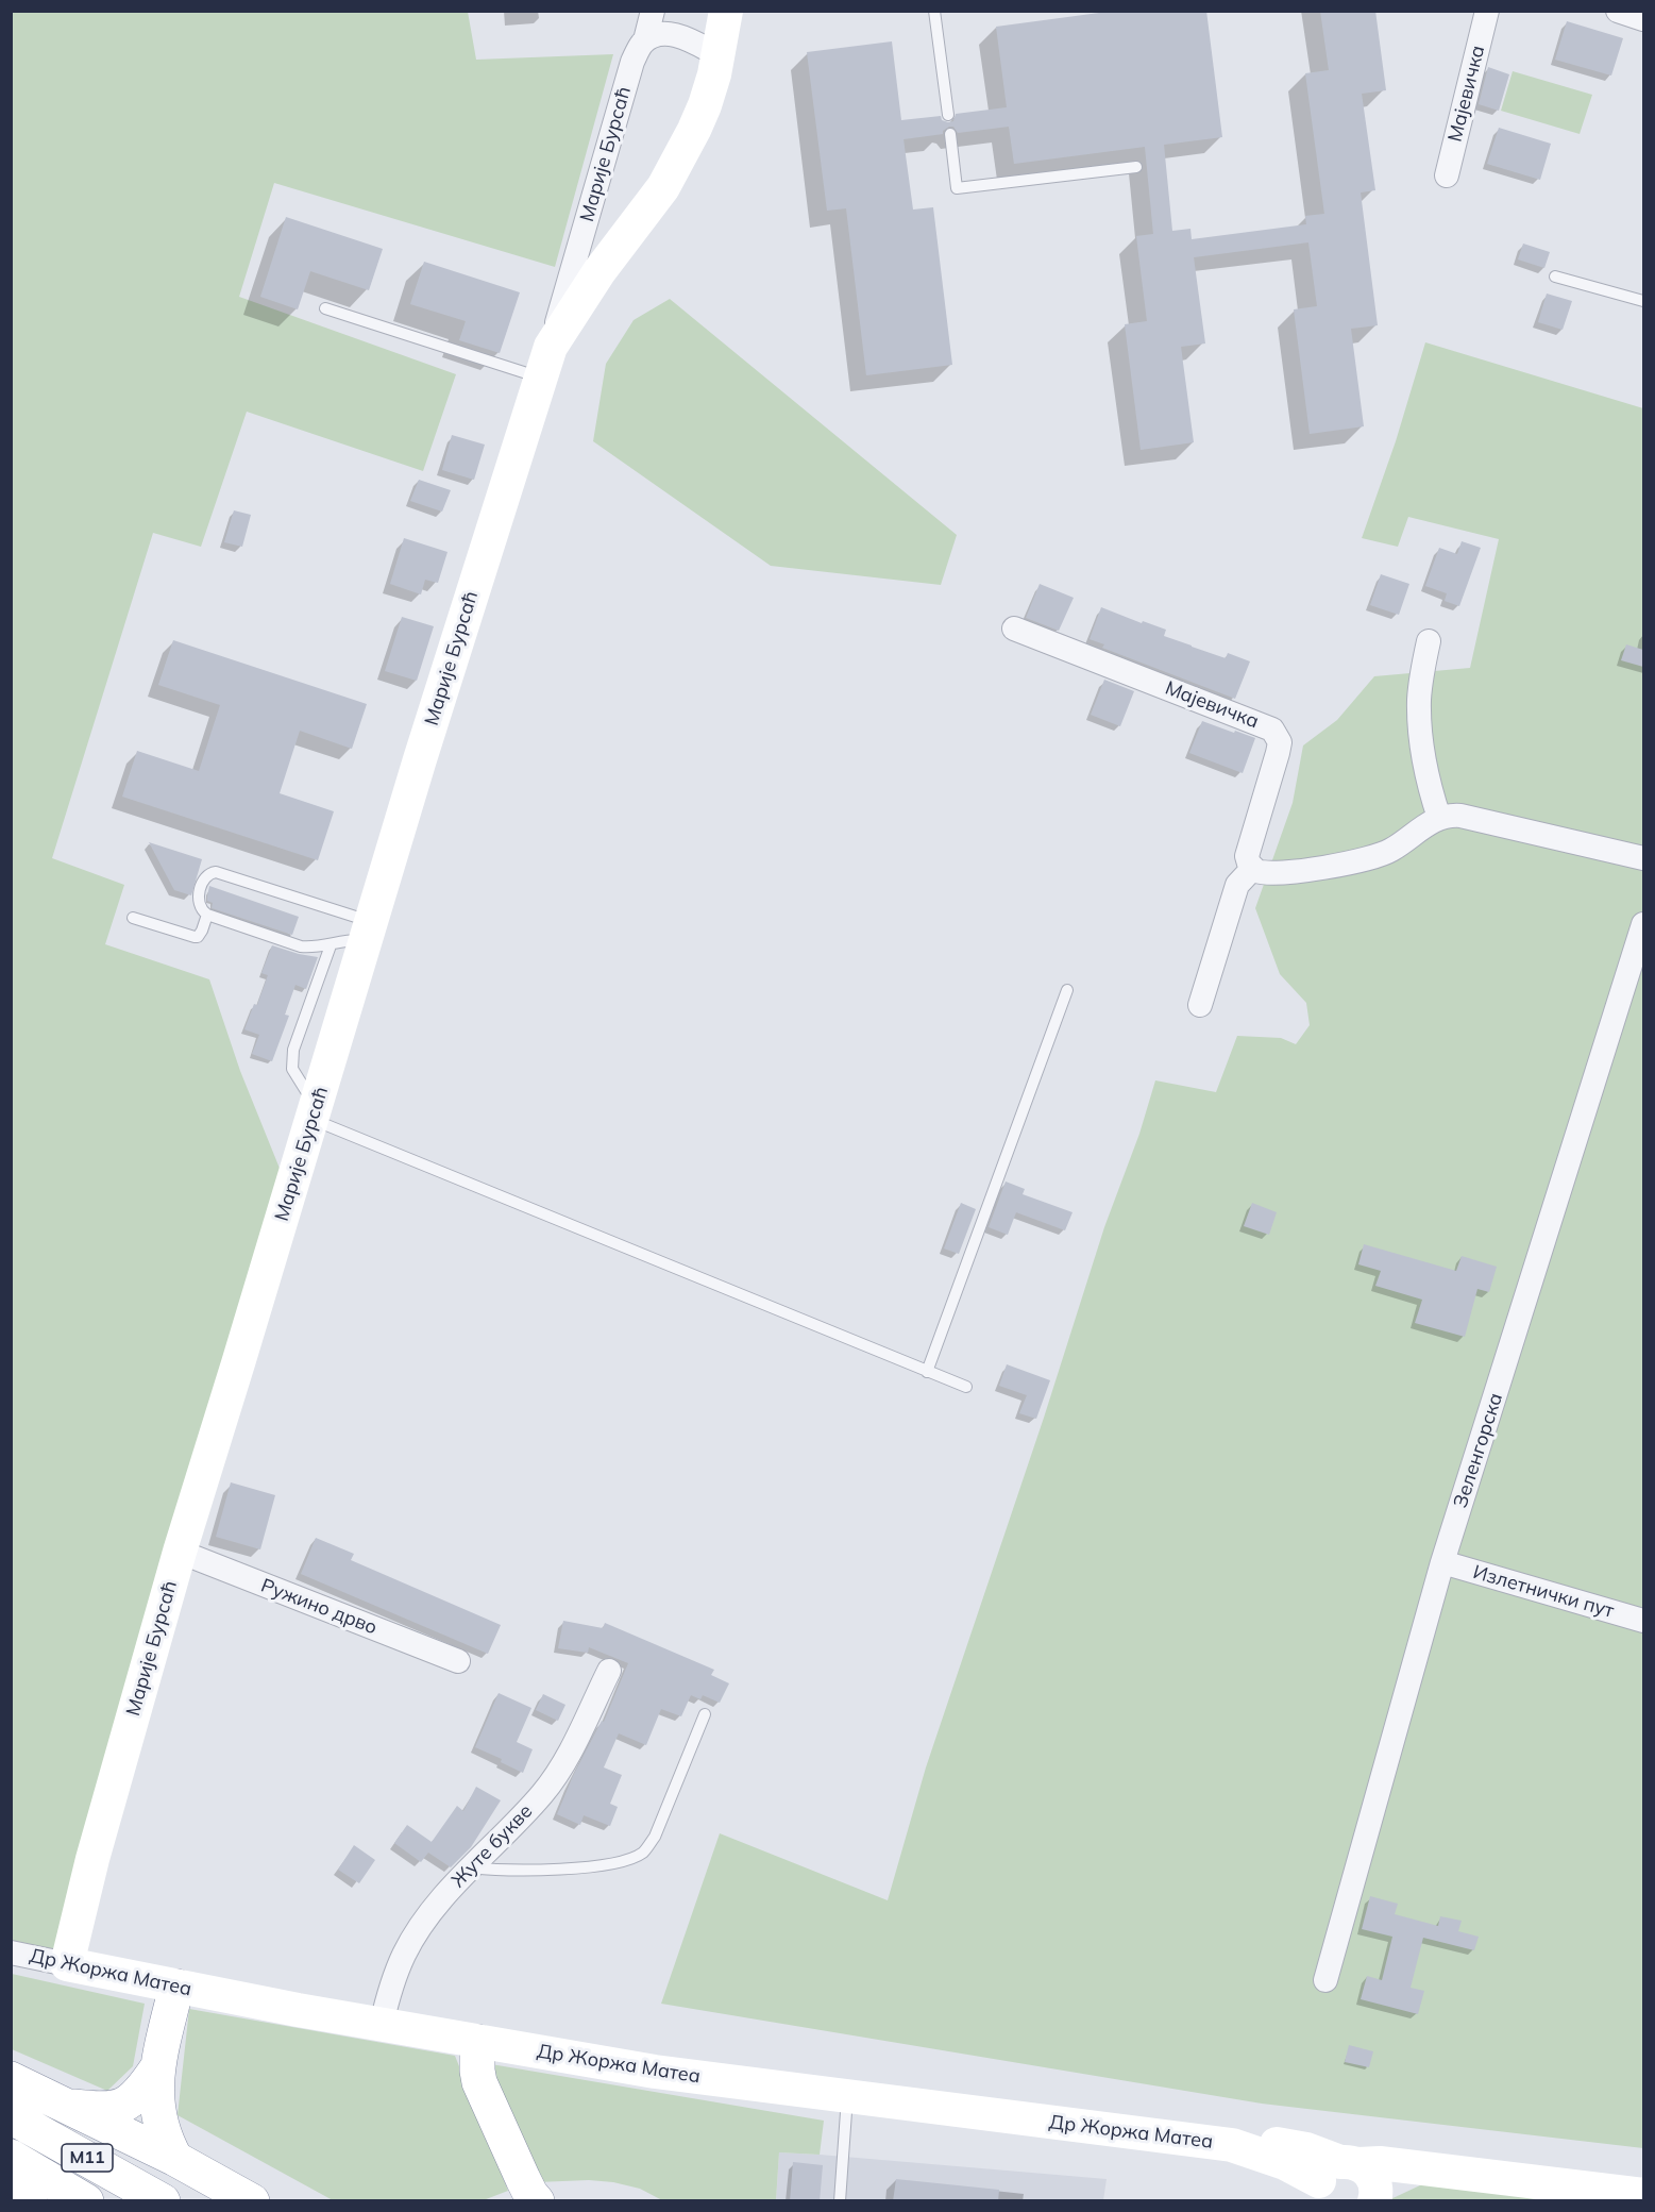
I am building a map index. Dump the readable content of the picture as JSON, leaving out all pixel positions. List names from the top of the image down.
{
  "streets": {
    "highway": ["M11"],
    "street": [
      "Мајевичка",
      "Марије Бурсаћ",
      "Зеленгорска",
      "Излетнички пут",
      "Ружино дрво",
      "Жуте букве",
      "Др Жоржа Матеа"
    ]
  },
  "crossings": [
    ["Марије Бурсаћ", "Ружино дрво"],
    ["Марије Бурсаћ", "Др Жоржа Матеа"],
    ["Зеленгорска", "Излетнички пут"],
    ["Жуте букве", "Др Жоржа Матеа"]
  ]
}
